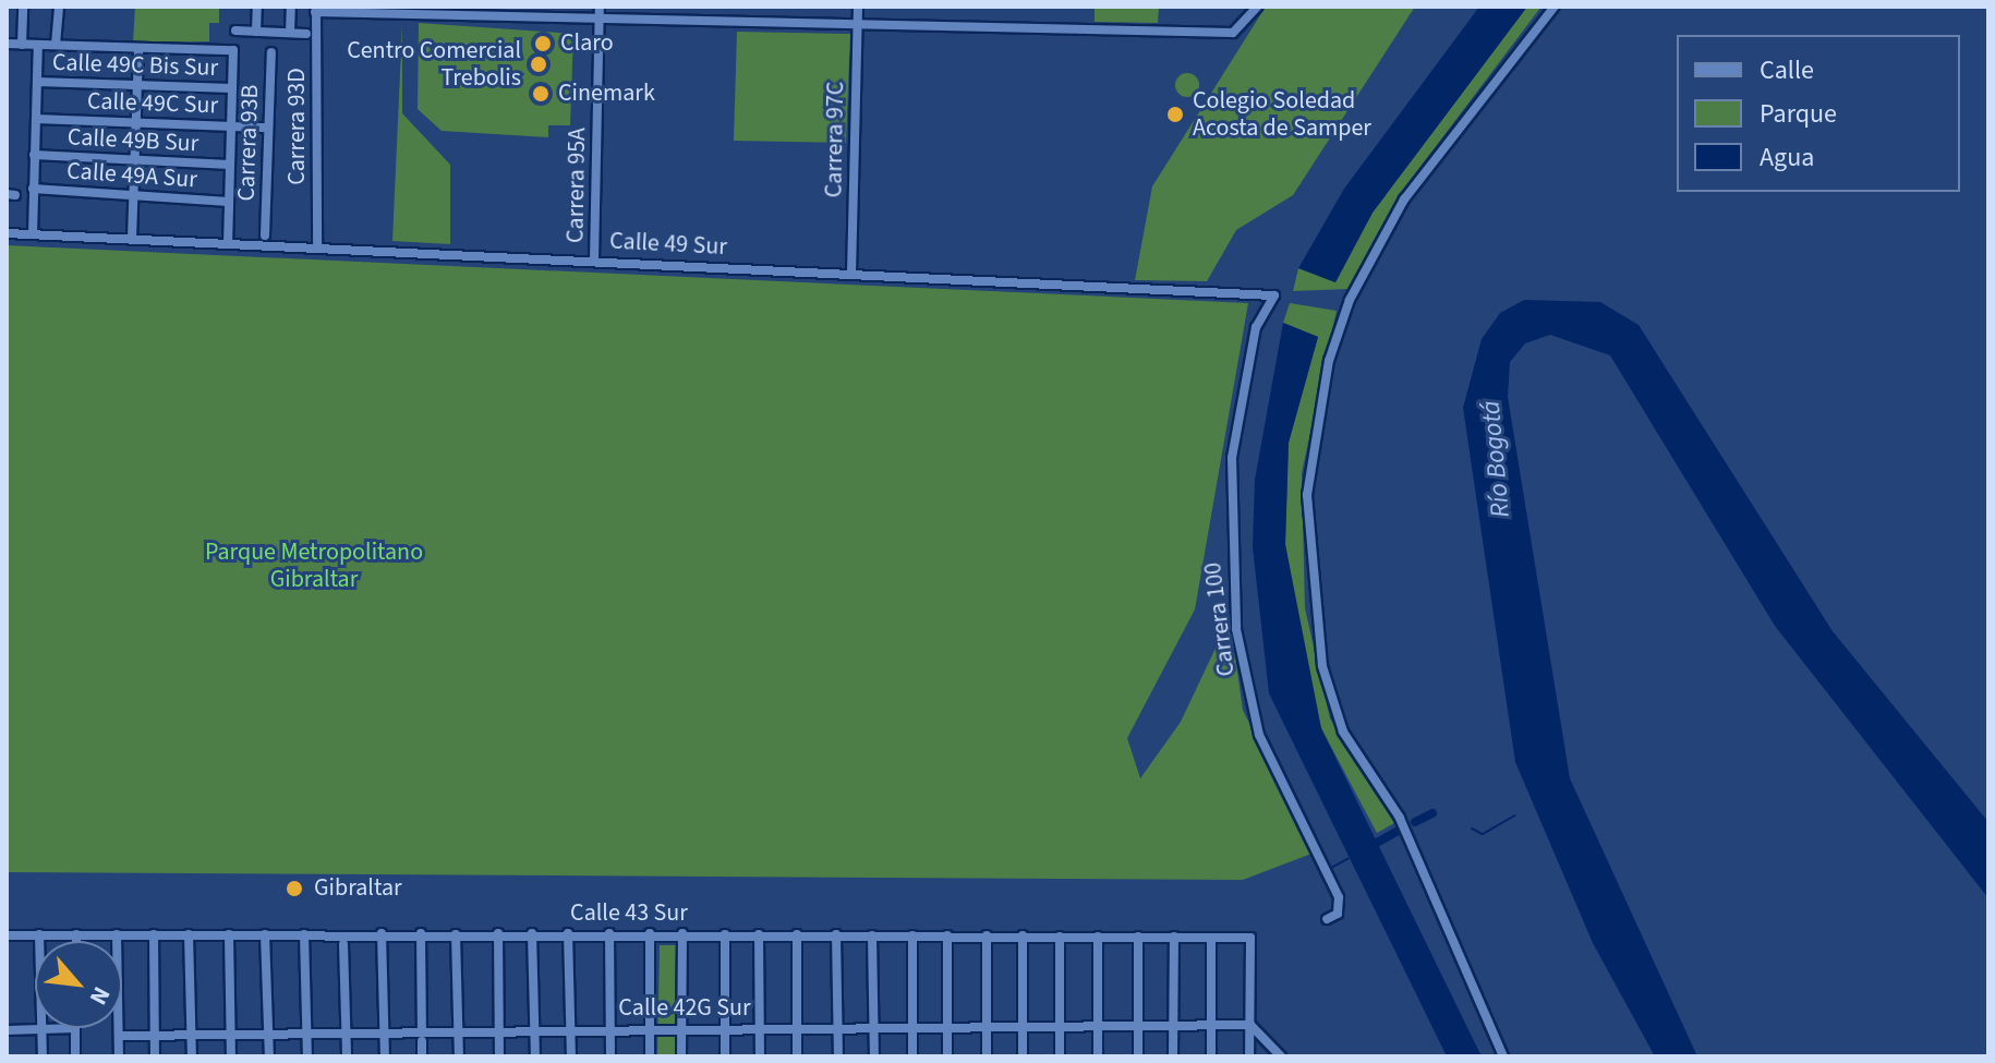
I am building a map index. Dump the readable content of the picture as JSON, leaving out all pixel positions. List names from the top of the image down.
{
  "streets": {
    "street": [
      "Calle 49C Bis Sur",
      "Calle 49C Sur",
      "Carrera 93D",
      "Carrera 97C",
      "Calle 49B Sur",
      "Carrera 93B",
      "Calle 49A Sur",
      "Carrera 95A",
      "Calle 49 Sur",
      "Carrera 100",
      "Calle 43 Sur",
      "Calle 42G Sur"
    ]
  },
  "crossings": [
    ["Calle 49C Sur", "Carrera 93B"],
    ["Carrera 93D", "Calle 49 Sur"],
    ["Carrera 97C", "Calle 49 Sur"],
    ["Carrera 95A", "Calle 49 Sur"],
    ["Calle 49 Sur", "Carrera 100"],
    ["Calle 43 Sur", "Calle 42G Sur"]
  ],
  "water": ["Río Bogotá"],
  "parks": ["Parque Metropolitano Gibraltar"],
  "places": [
    "Claro",
    "Centro Comercial Trebolis",
    "Cinemark",
    "Colegio Soledad Acosta de Samper",
    "Gibraltar"
  ],
  "legend": ["Calle", "Parque", "Agua"],
  "north": "bottom right"
}
